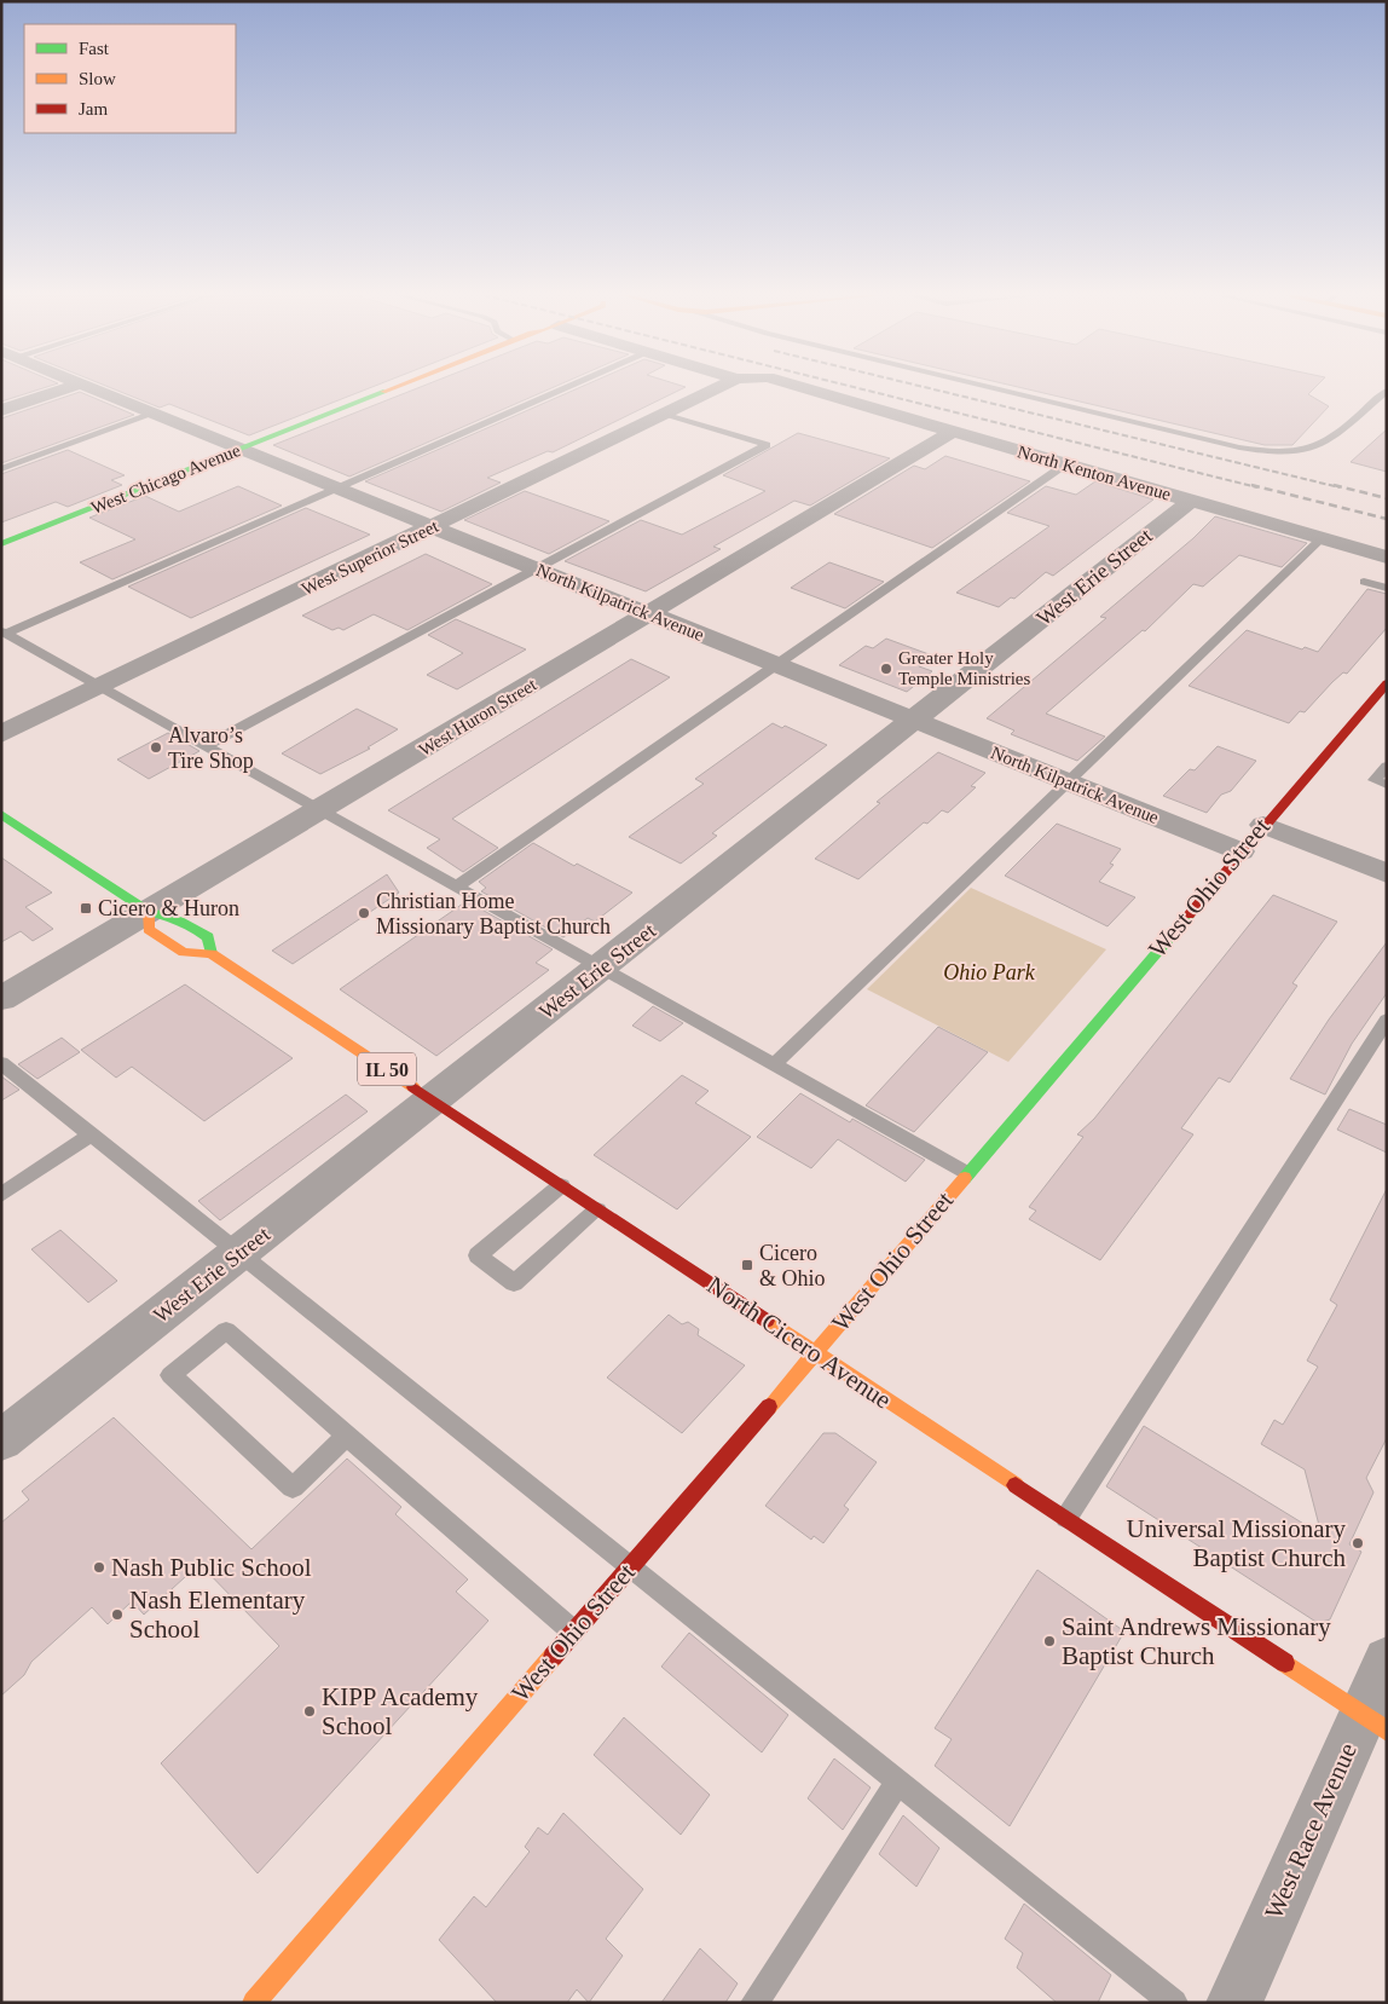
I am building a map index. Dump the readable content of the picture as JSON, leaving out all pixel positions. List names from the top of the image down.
{
  "streets": {
    "main road": [
      "West Chicago Avenue",
      "West Ohio Street",
      "IL 50",
      "North Cicero Avenue"
    ],
    "street": [
      "North Kenton Avenue",
      "West Superior Street",
      "West Erie Street",
      "North Kilpatrick Avenue",
      "West Huron Street",
      "West Race Avenue"
    ]
  },
  "crossings": [
    ["North Kenton Avenue", "West Erie Street"],
    ["North Kenton Avenue", "West Huron Street"],
    ["West Chicago Avenue", "North Kilpatrick Avenue"],
    ["West Superior Street", "North Kilpatrick Avenue"],
    ["West Erie Street", "North Kilpatrick Avenue"],
    ["West Erie Street", "North Cicero Avenue"],
    ["North Kilpatrick Avenue", "West Huron Street"],
    ["North Kilpatrick Avenue", "West Ohio Street"],
    ["West Huron Street", "North Cicero Avenue"],
    ["West Ohio Street", "North Cicero Avenue"],
    ["North Cicero Avenue", "West Race Avenue"]
  ],
  "parks": ["Ohio Park"],
  "places": {
    "other": [
      "Greater Holy Temple Ministries",
      "Alvaro’s Tire Shop",
      "Christian Home Missionary Baptist Church",
      "Universal Missionary Baptist Church",
      "Nash Public School",
      "Nash Elementary School",
      "Saint Andrews Missionary Baptist Church",
      "KIPP Academy School"
    ],
    "transit": ["Cicero & Huron", "Cicero & Ohio"]
  },
  "legend": ["Fast", "Slow", "Jam"]
}
